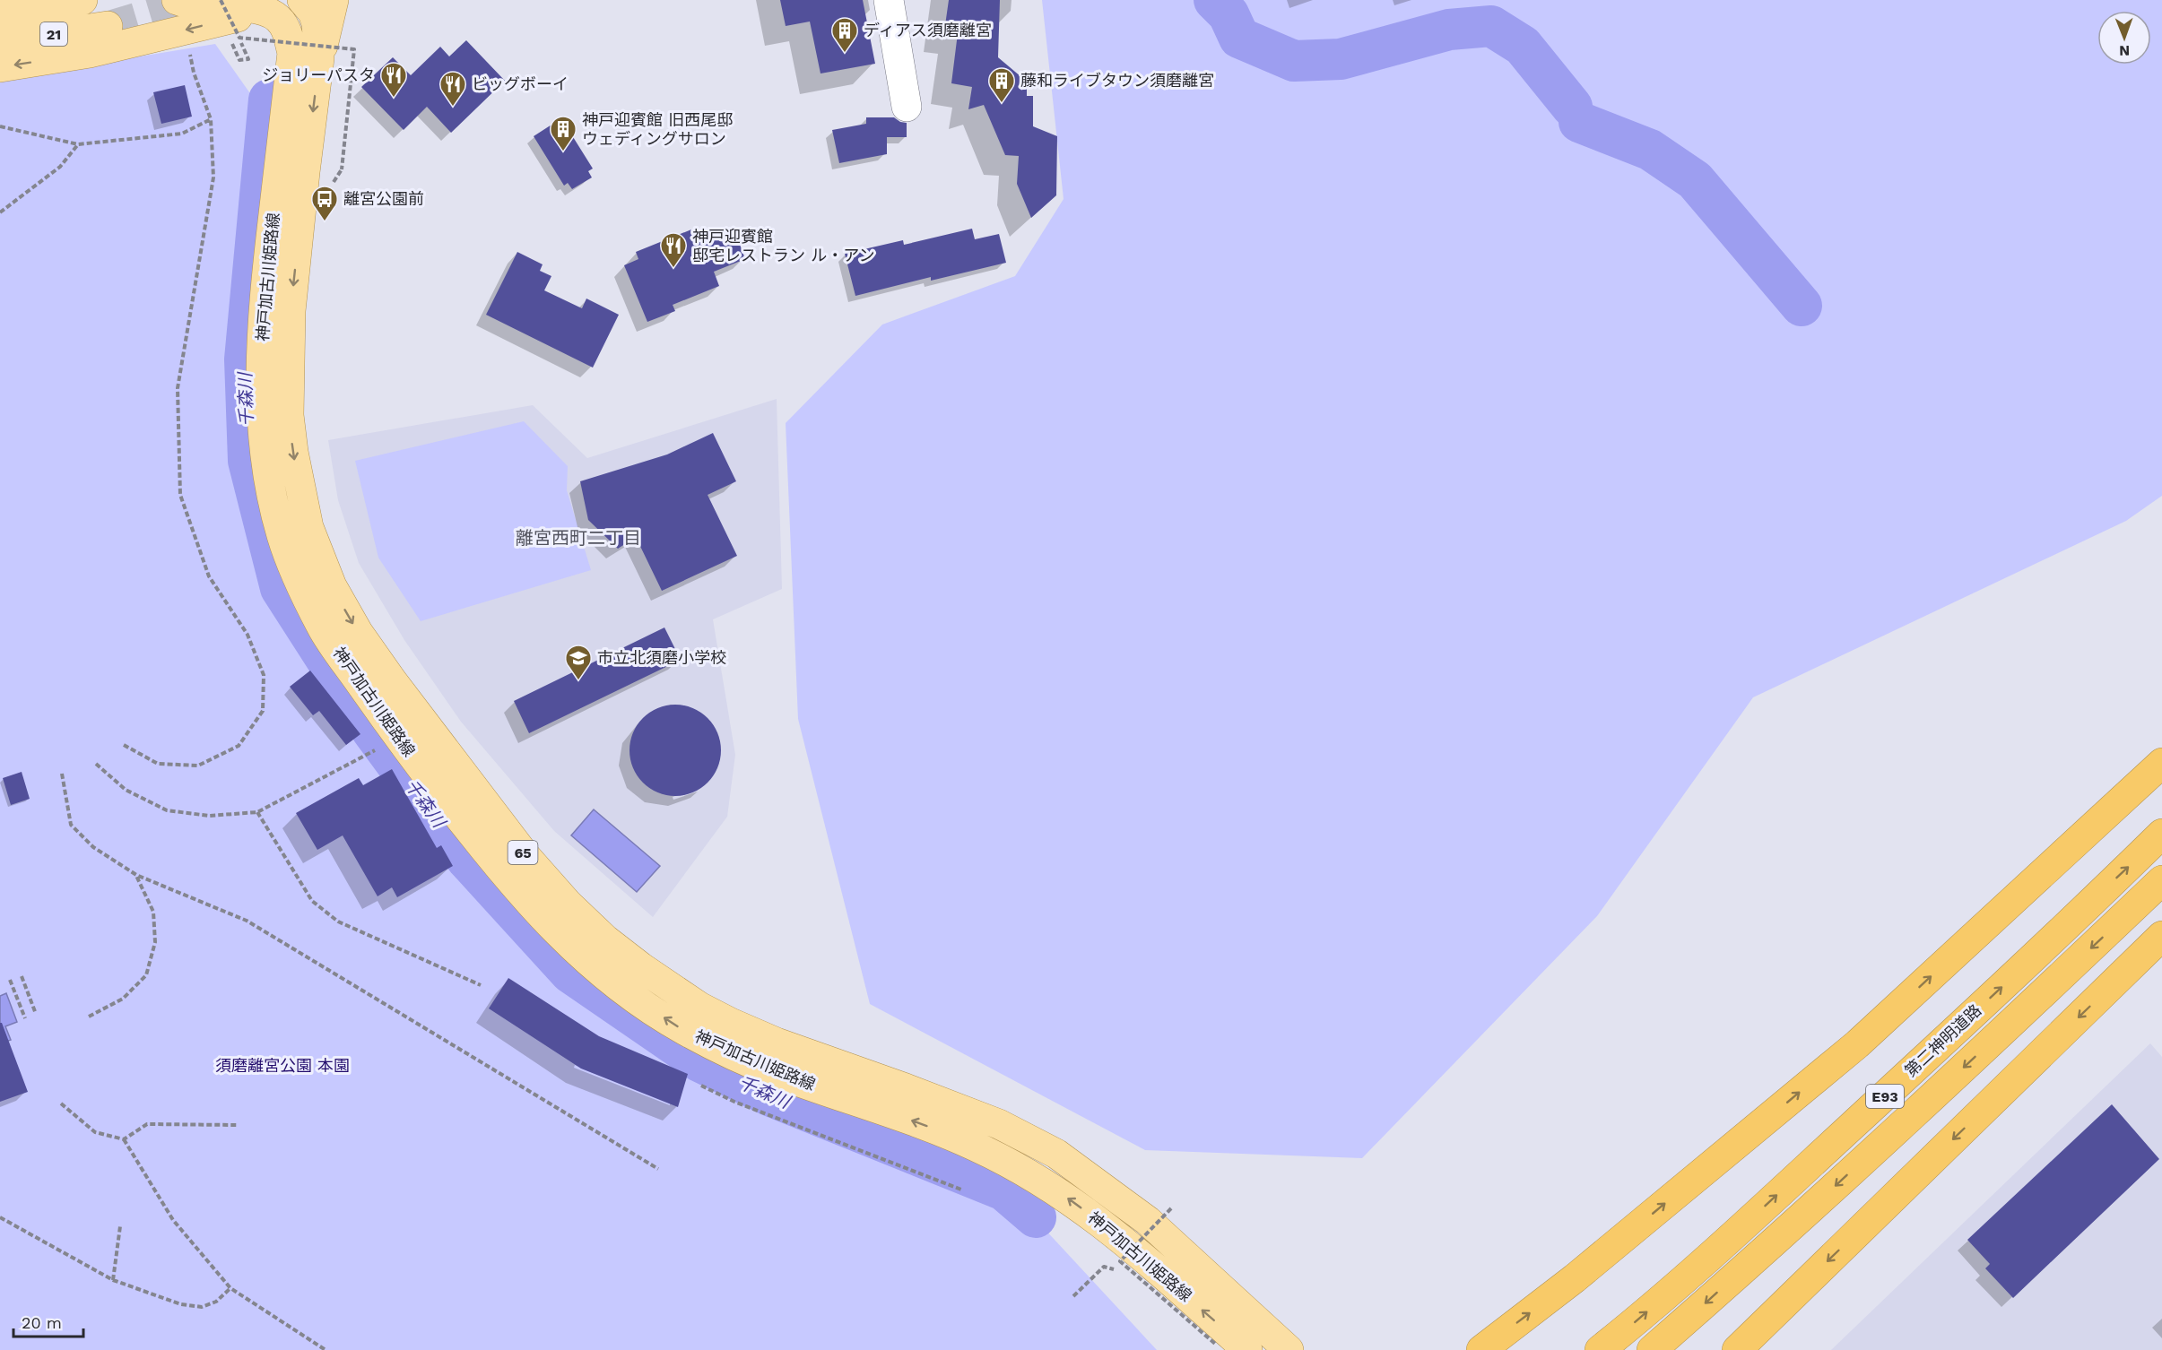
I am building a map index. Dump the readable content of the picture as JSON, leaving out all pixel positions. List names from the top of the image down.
{
  "streets": {
    "highway": ["第二神明道路", "E93"],
    "main road": ["21", "神戸加古川姫路線", "65"]
  },
  "districts": ["離宮西町二丁目"],
  "water": ["千森川"],
  "parks": ["須磨離宮公園 本園"],
  "places": {
    "building": ["ディアス須磨離宮", "藤和ライブタウン須磨離宮", "神戸迎賓館 旧西尾邸 ウェディングサロン"],
    "restaurant": ["ジョリーパスタ", "ビッグボーイ", "神戸迎賓館 邸宅レストラン ル・アン"],
    "bus stop": ["離宮公園前"],
    "school or university": ["市立北須磨小学校"]
  },
  "scale_bar": "20 m",
  "north": "bottom"
}
